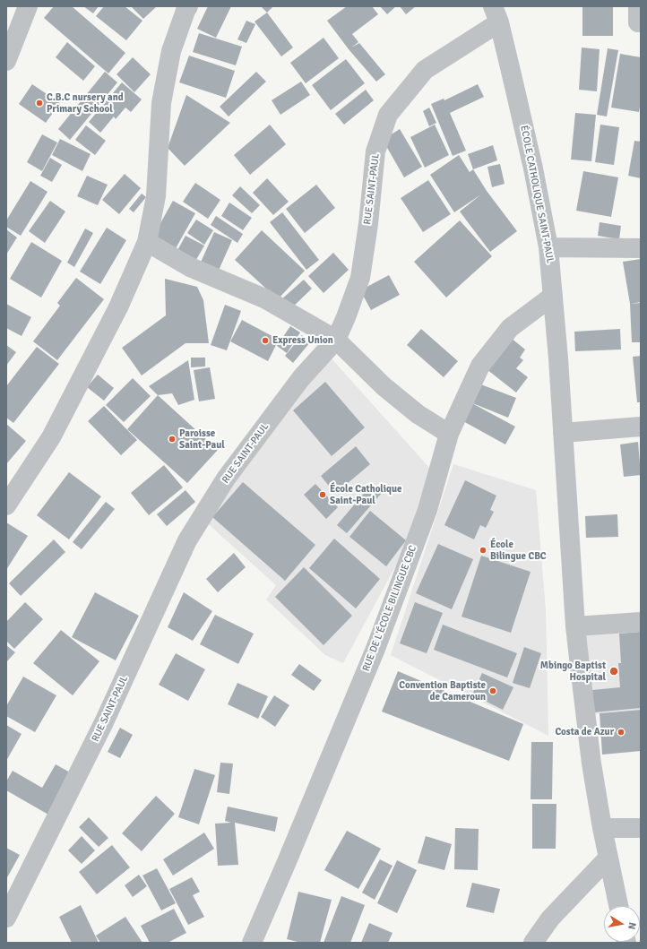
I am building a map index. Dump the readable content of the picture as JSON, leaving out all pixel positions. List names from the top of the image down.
{
  "streets": {
    "street": ["RUE SAINT-PAUL", "ÉCOLE CATHOLIQUE SAINT-PAUL", "RUE DE L'ÉCOLE BILINGUE CBC"]
  },
  "crossings": [
    ["RUE SAINT-PAUL", "ÉCOLE CATHOLIQUE SAINT-PAUL"],
    ["ÉCOLE CATHOLIQUE SAINT-PAUL", "RUE DE L'ÉCOLE BILINGUE CBC"]
  ],
  "places": [
    "C.B.C nursery and Primary School",
    "Express Union",
    "Paroisse Saint-Paul",
    "École Catholique Saint-Paul",
    "École Bilingue CBC",
    "Mbingo Baptist Hospital",
    "Convention Baptiste de Cameroun",
    "Costa de Azur"
  ],
  "north": "right"
}
